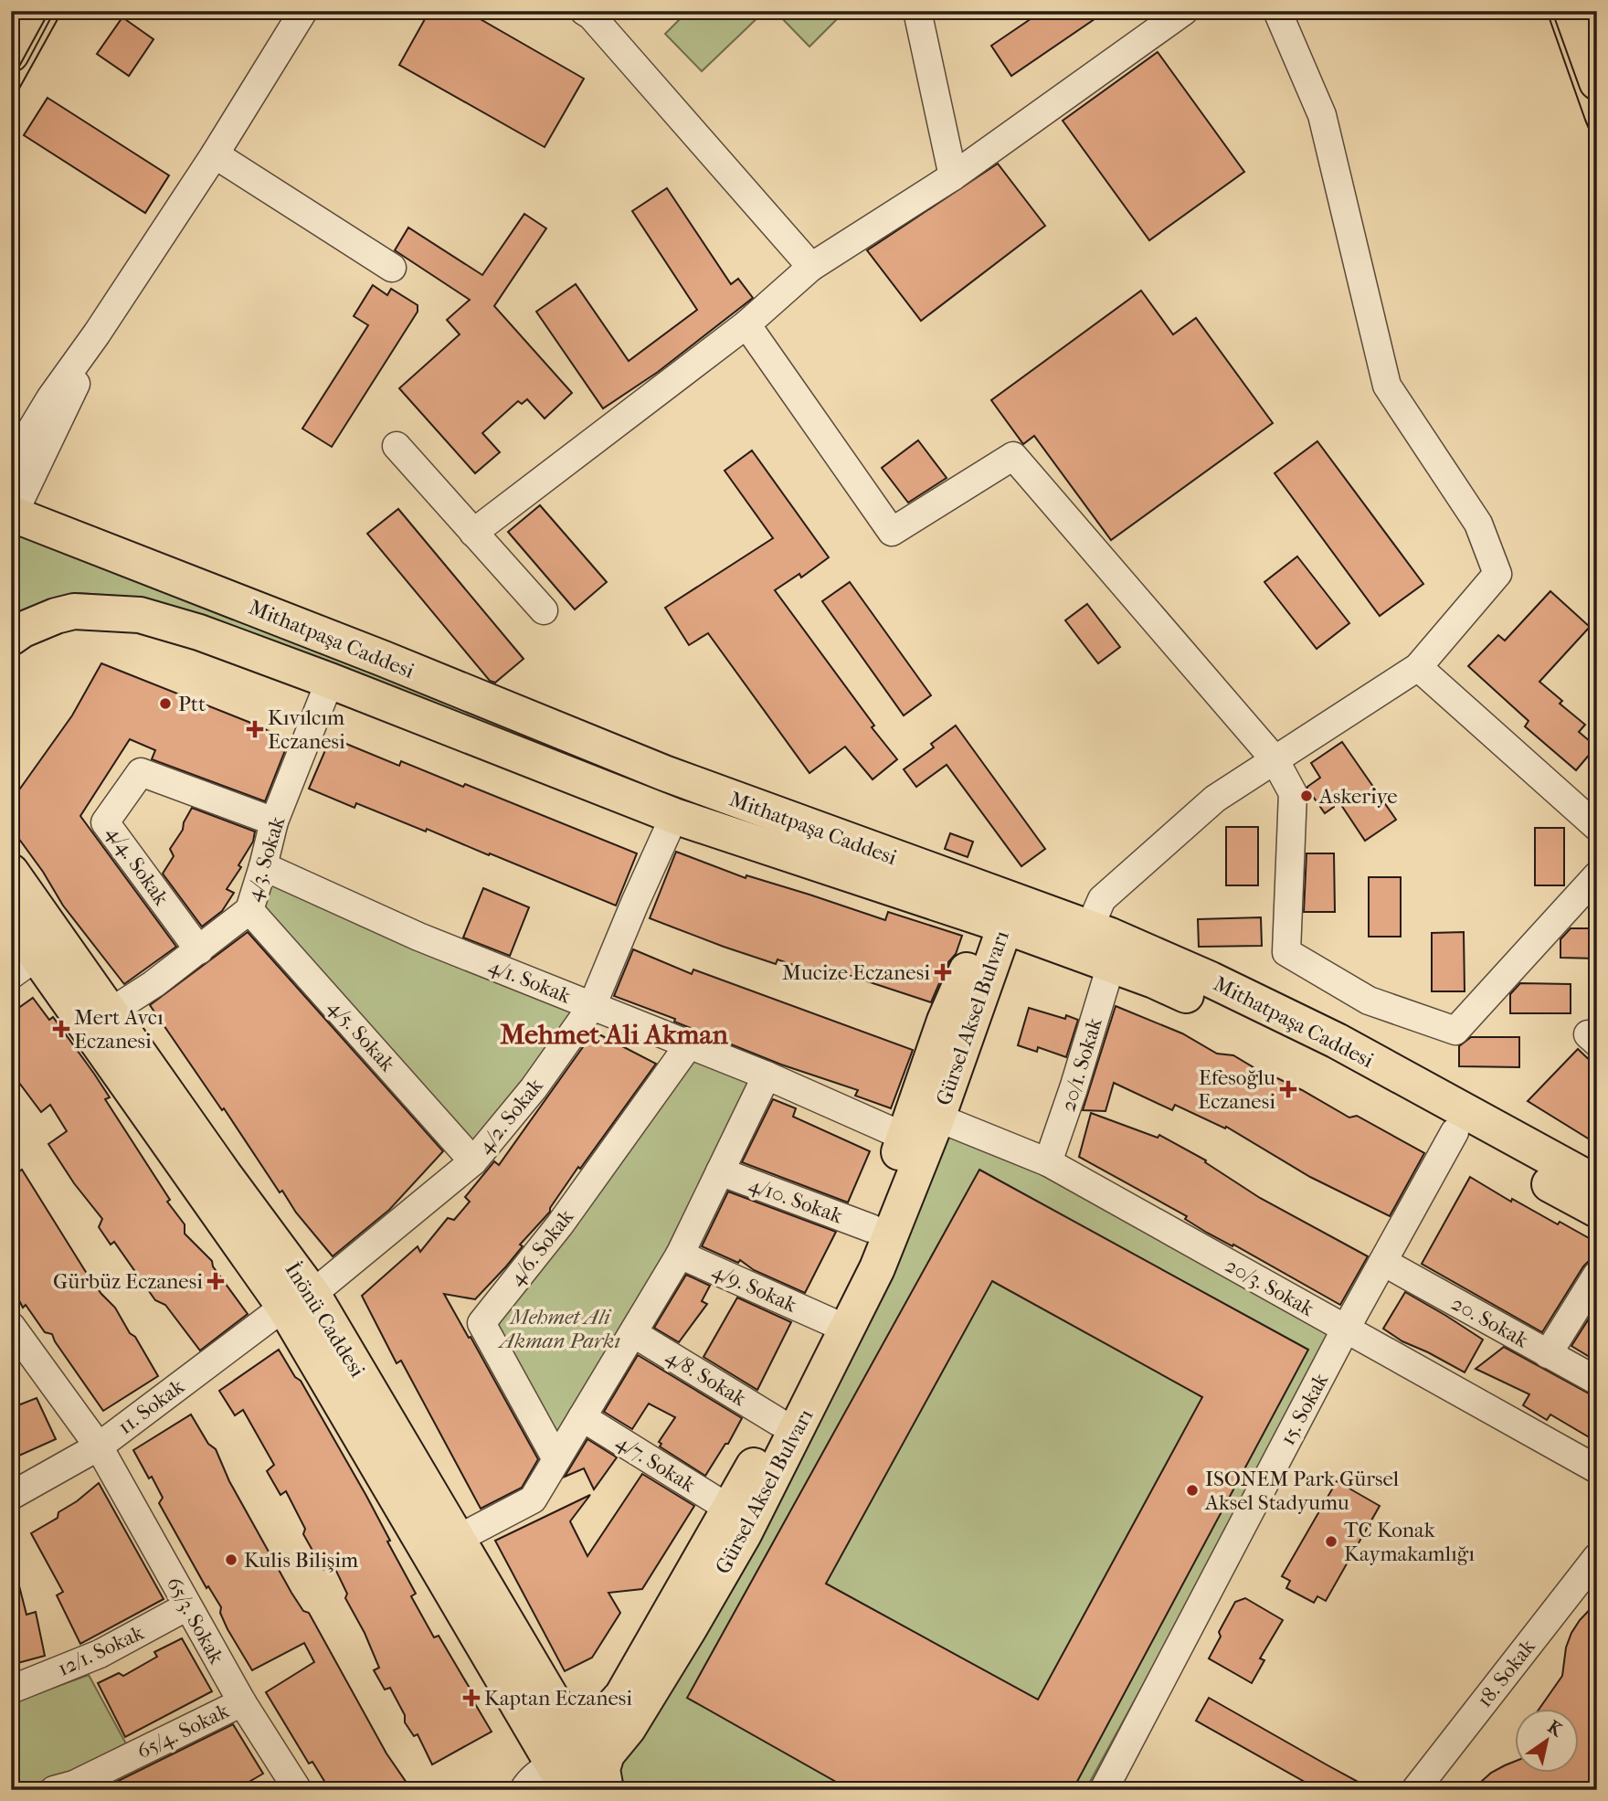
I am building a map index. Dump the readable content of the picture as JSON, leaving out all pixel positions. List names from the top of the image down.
{
  "streets": {
    "main road": ["Mithatpaşa Caddesi", "Gürsel Aksel Bulvarı", "İnönü Caddesi"],
    "street": [
      "4/3. Sokak",
      "4/4. Sokak",
      "4/1. Sokak",
      "4/5. Sokak",
      "20/1. Sokak",
      "4/2. Sokak",
      "4/10. Sokak",
      "4/6. Sokak",
      "20/3. Sokak",
      "4/9. Sokak",
      "20. Sokak",
      "4/8. Sokak",
      "11. Sokak",
      "15. Sokak",
      "4/7. Sokak",
      "65/3. Sokak",
      "12/1. Sokak",
      "18. Sokak",
      "65/4. Sokak"
    ]
  },
  "crossings": [
    ["Mithatpaşa Caddesi", "4/3. Sokak"],
    ["Mithatpaşa Caddesi", "Gürsel Aksel Bulvarı"],
    ["Mithatpaşa Caddesi", "20/1. Sokak"],
    ["Mithatpaşa Caddesi", "4/2. Sokak"],
    ["Mithatpaşa Caddesi", "15. Sokak"],
    ["4/3. Sokak", "4/4. Sokak"],
    ["4/3. Sokak", "4/1. Sokak"],
    ["4/3. Sokak", "4/5. Sokak"],
    ["4/3. Sokak", "İnönü Caddesi"],
    ["4/1. Sokak", "Gürsel Aksel Bulvarı"],
    ["4/1. Sokak", "4/2. Sokak"],
    ["4/1. Sokak", "4/6. Sokak"],
    ["Gürsel Aksel Bulvarı", "4/10. Sokak"],
    ["Gürsel Aksel Bulvarı", "20/3. Sokak"],
    ["Gürsel Aksel Bulvarı", "4/9. Sokak"],
    ["Gürsel Aksel Bulvarı", "İnönü Caddesi"],
    ["Gürsel Aksel Bulvarı", "4/8. Sokak"],
    ["Gürsel Aksel Bulvarı", "4/7. Sokak"],
    ["4/5. Sokak", "4/2. Sokak"],
    ["20/1. Sokak", "20/3. Sokak"],
    ["4/2. Sokak", "İnönü Caddesi"],
    ["4/2. Sokak", "11. Sokak"],
    ["20/3. Sokak", "15. Sokak"],
    ["İnönü Caddesi", "11. Sokak"],
    ["20. Sokak", "15. Sokak"],
    ["11. Sokak", "65/3. Sokak"],
    ["65/3. Sokak", "12/1. Sokak"],
    ["65/3. Sokak", "65/4. Sokak"]
  ],
  "districts": ["Mehmet Ali Akman"],
  "parks": ["Mehmet Ali Akman Parkı"],
  "places": {
    "other": [
      "Ptt",
      "Askeriye",
      "ISONEM Park Gürsel Aksel Stadyumu",
      "TC Konak Kaymakamlığı",
      "Kulis Bilişim"
    ],
    "health": [
      "Kıvılcım Eczanesi",
      "Mucize Eczanesi",
      "Mert Avcı Eczanesi",
      "Efesoğlu Eczanesi",
      "Gürbüz Eczanesi",
      "Kaptan Eczanesi"
    ]
  },
  "north": "top right"
}
